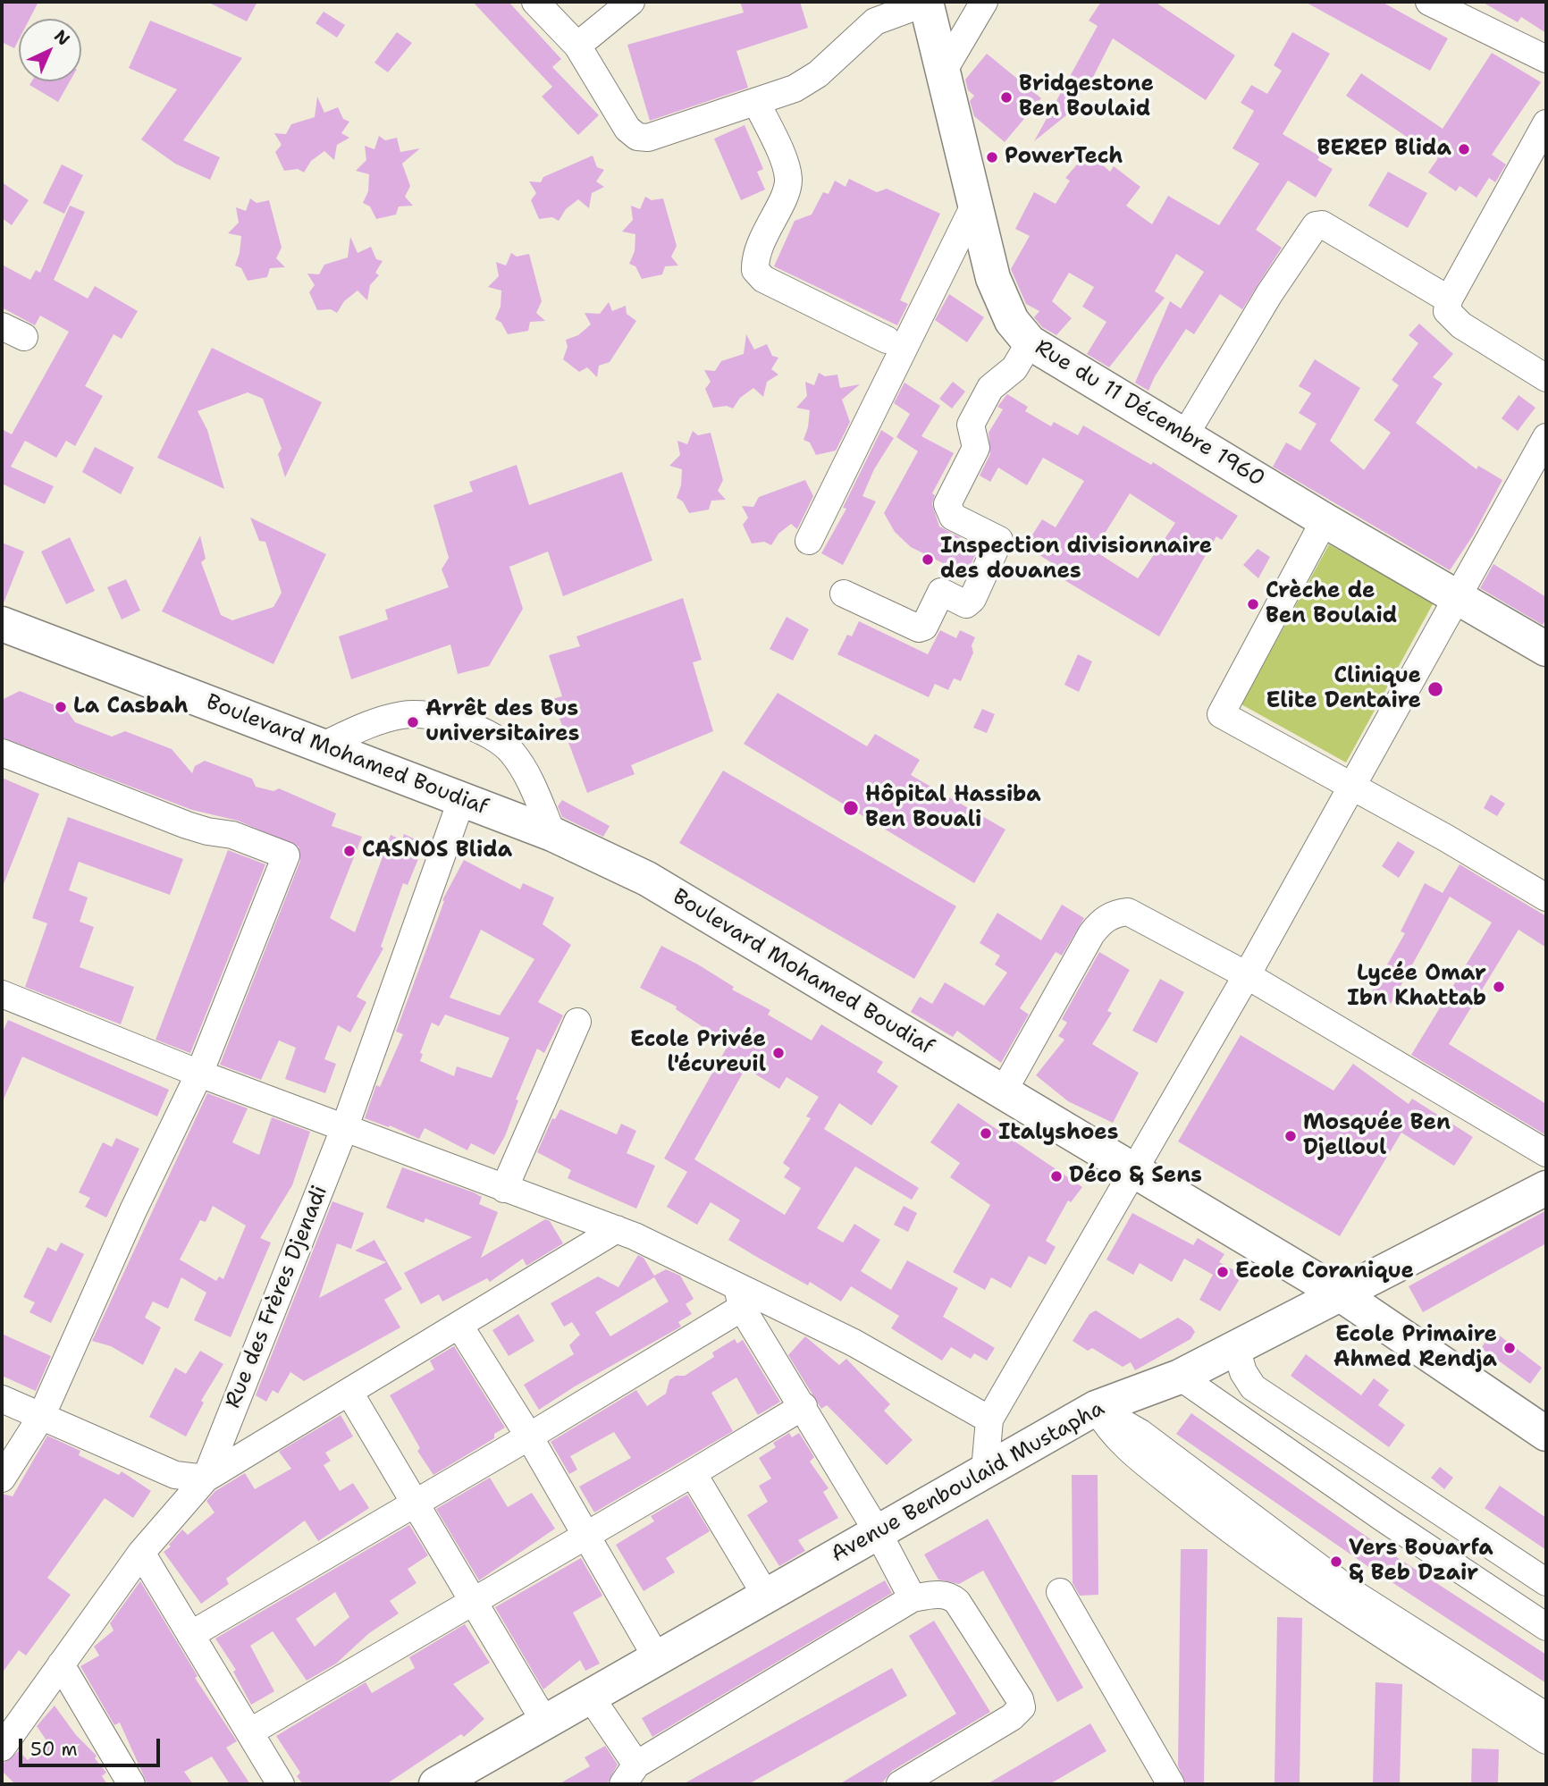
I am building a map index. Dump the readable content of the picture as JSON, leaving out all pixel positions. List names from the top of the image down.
{
  "streets": {
    "main road": ["Rue du 11 Décembre 1960", "Boulevard Mohamed Boudiaf", "Avenue Benboulaid Mustapha"],
    "street": ["Rue des Frères Djenadi"]
  },
  "crossings": [
    ["Boulevard Mohamed Boudiaf", "Rue des Frères Djenadi"],
    ["Boulevard Mohamed Boudiaf", "Avenue Benboulaid Mustapha"]
  ],
  "places": [
    "Bridgestone Ben Boulaid",
    "BEREP Blida",
    "PowerTech",
    "Inspection divisionnaire des douanes",
    "Crèche de Ben Boulaid",
    "Clinique Elite Dentaire",
    "La Casbah",
    "Arrêt des Bus universitaires",
    "Hôpital Hassiba Ben Bouali",
    "CASNOS Blida",
    "Lycée Omar Ibn Khattab",
    "Ecole Privée l'écureuil",
    "Italyshoes",
    "Mosquée Ben Djelloul",
    "Déco & Sens",
    "Ecole Coranique",
    "Ecole Primaire Ahmed Rendja",
    "Vers Bouarfa & Beb Dzair"
  ],
  "scale_bar": "50 m",
  "north": "top right"
}
